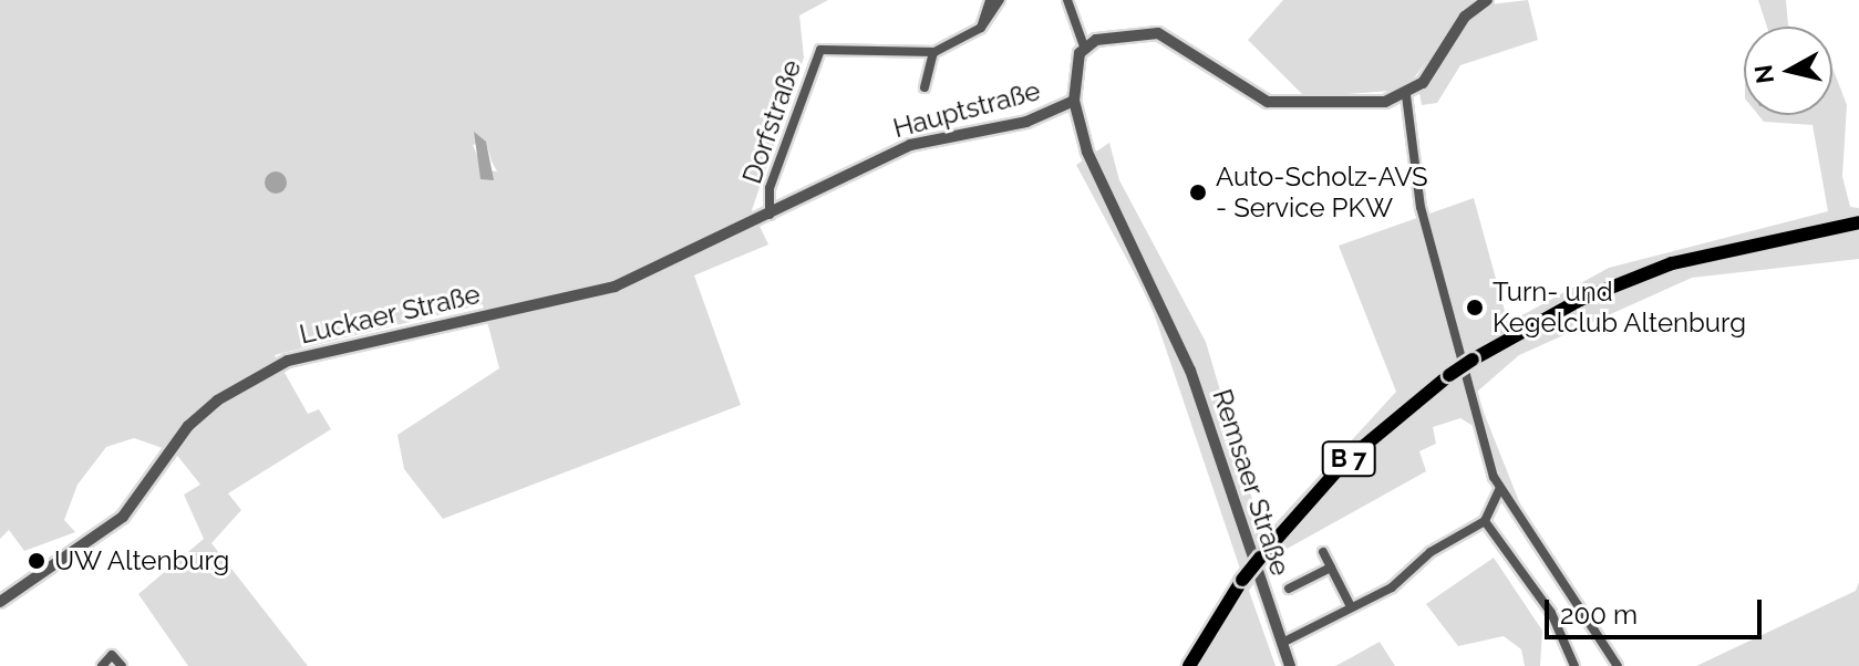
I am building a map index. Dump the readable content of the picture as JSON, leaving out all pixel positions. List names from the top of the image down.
{
  "streets": {
    "highway": ["B 7"],
    "street": [
      "Hauptstraße",
      "Dorfstraße",
      "Luckaer Straße",
      "Remsaer Straße"
    ]
  },
  "crossings": [
    ["Hauptstraße", "Dorfstraße"],
    ["Hauptstraße", "Luckaer Straße"],
    ["Hauptstraße", "Remsaer Straße"],
    ["Dorfstraße", "Luckaer Straße"]
  ],
  "places": ["Auto-Scholz-AVS - Service PKW", "Turn- und Kegelclub Altenburg", "UW Altenburg"],
  "scale_bar": "200 m",
  "north": "left"
}
